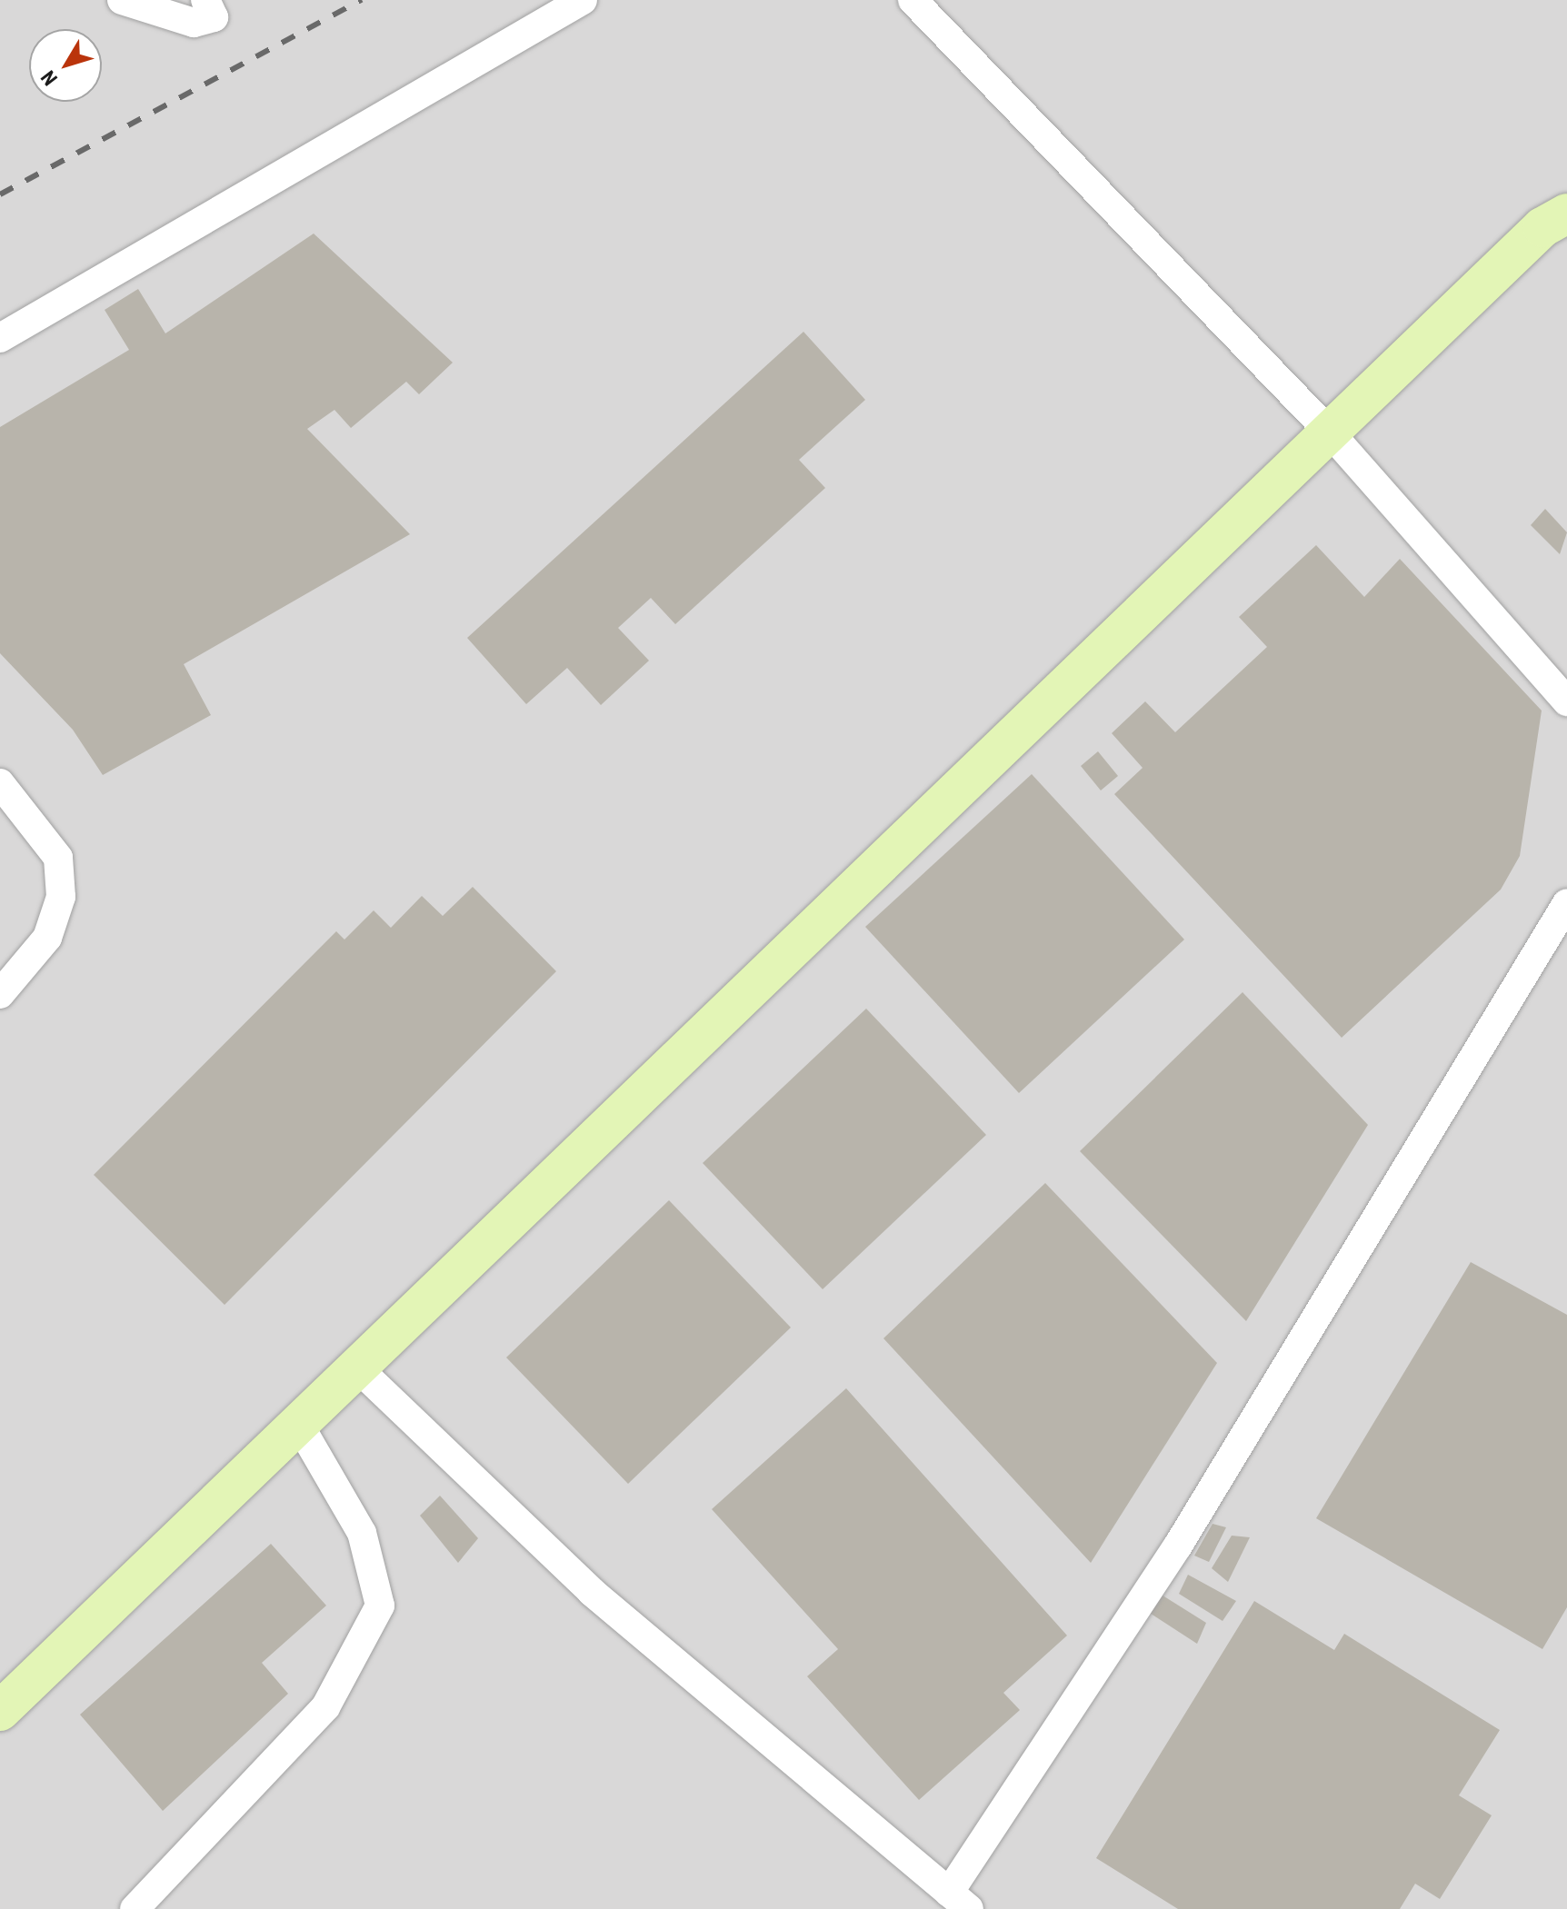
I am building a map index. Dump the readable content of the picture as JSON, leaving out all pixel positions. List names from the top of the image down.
{
  "north": "bottom left"
}
